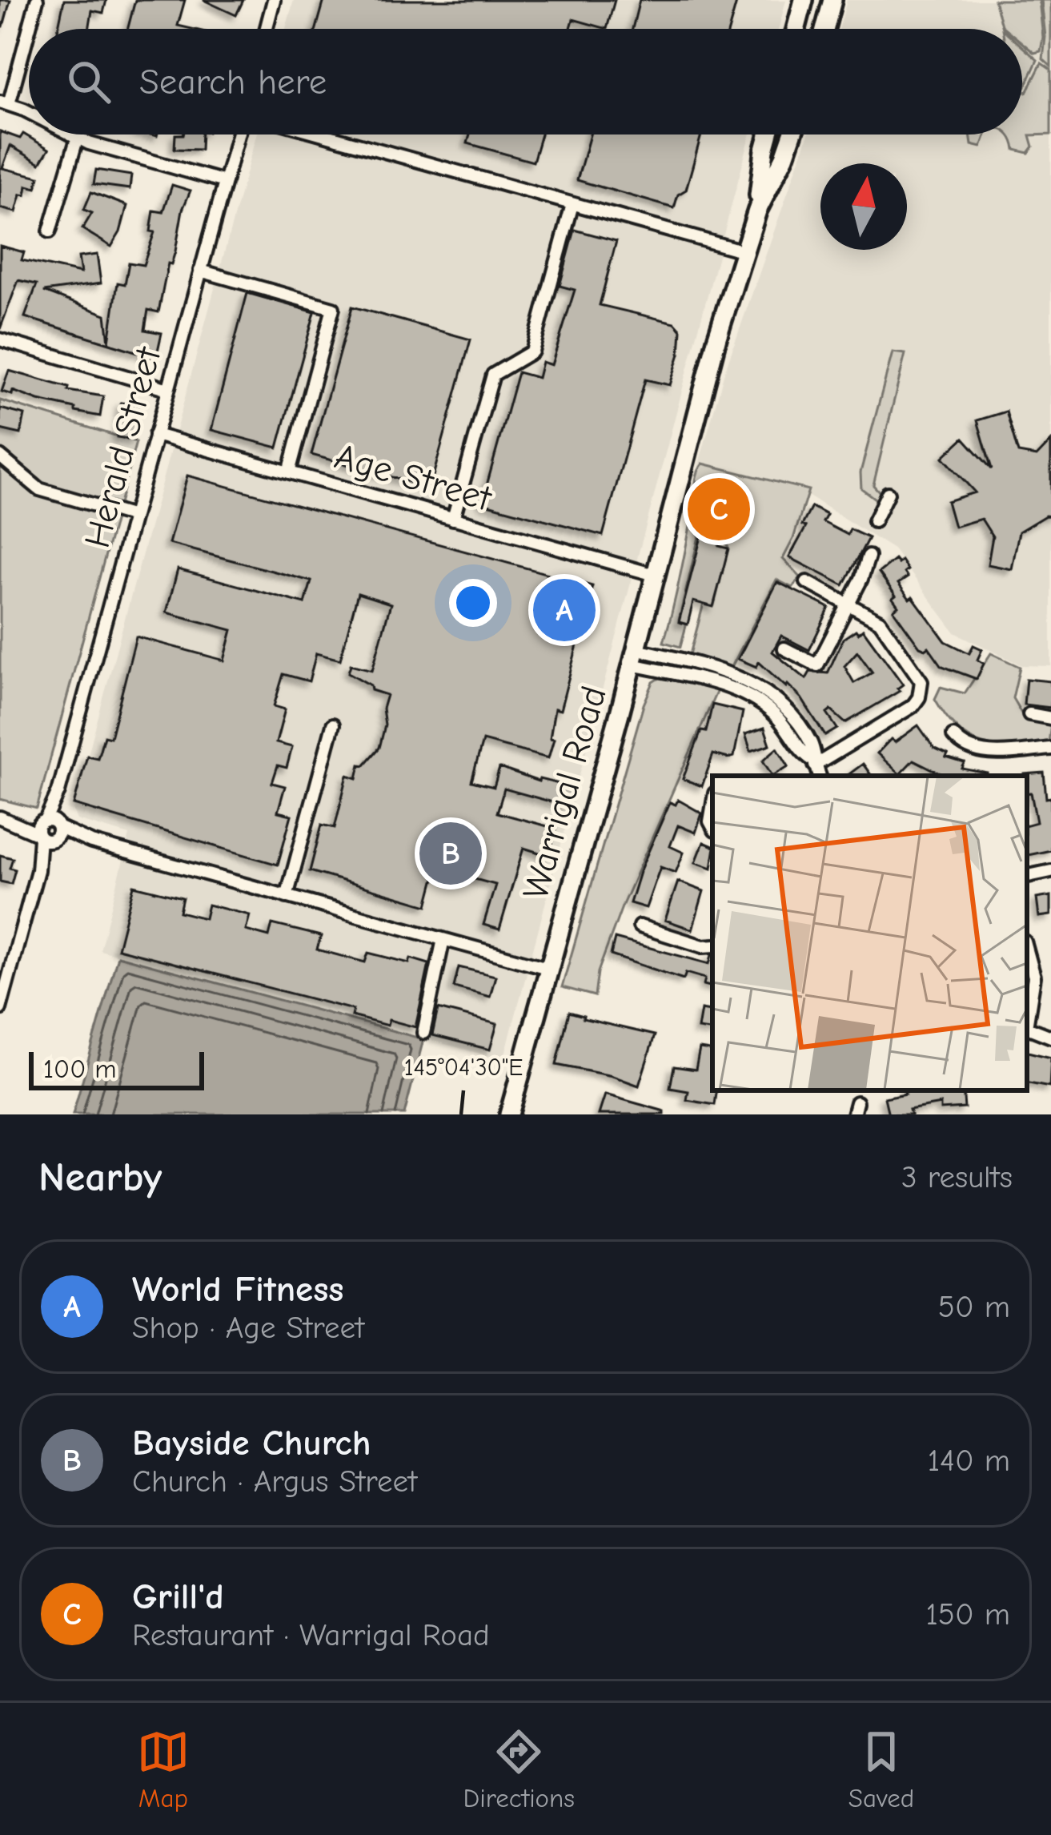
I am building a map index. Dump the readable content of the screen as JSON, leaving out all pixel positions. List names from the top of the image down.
{
  "streets": {
    "highway": ["Warrigal Road"],
    "street": ["Herald Street", "Age Street"]
  },
  "crossings": [
    ["Herald Street", "Age Street"],
    ["Age Street", "Warrigal Road"]
  ],
  "scale_bar": "100 m",
  "north": "top",
  "page": {
    "search": "Search here",
    "pins": ["C", "A", "B"],
    "scale": "100 m",
    "heading": ["Nearby", "3 results"],
    "list": [
      {
        "mark": "A",
        "name": "World Fitness",
        "note": "Shop · Age Street",
        "value": "50 m"
      },
      {
        "mark": "B",
        "name": "Bayside Church",
        "note": "Church · Argus Street",
        "value": "140 m"
      },
      {
        "mark": "C",
        "name": "Grill'd",
        "note": "Restaurant · Warrigal Road",
        "value": "150 m"
      }
    ],
    "nav": ["Map", "Directions", "Saved"]
  },
  "coordinates": ["145°04'30\"E"]
}
